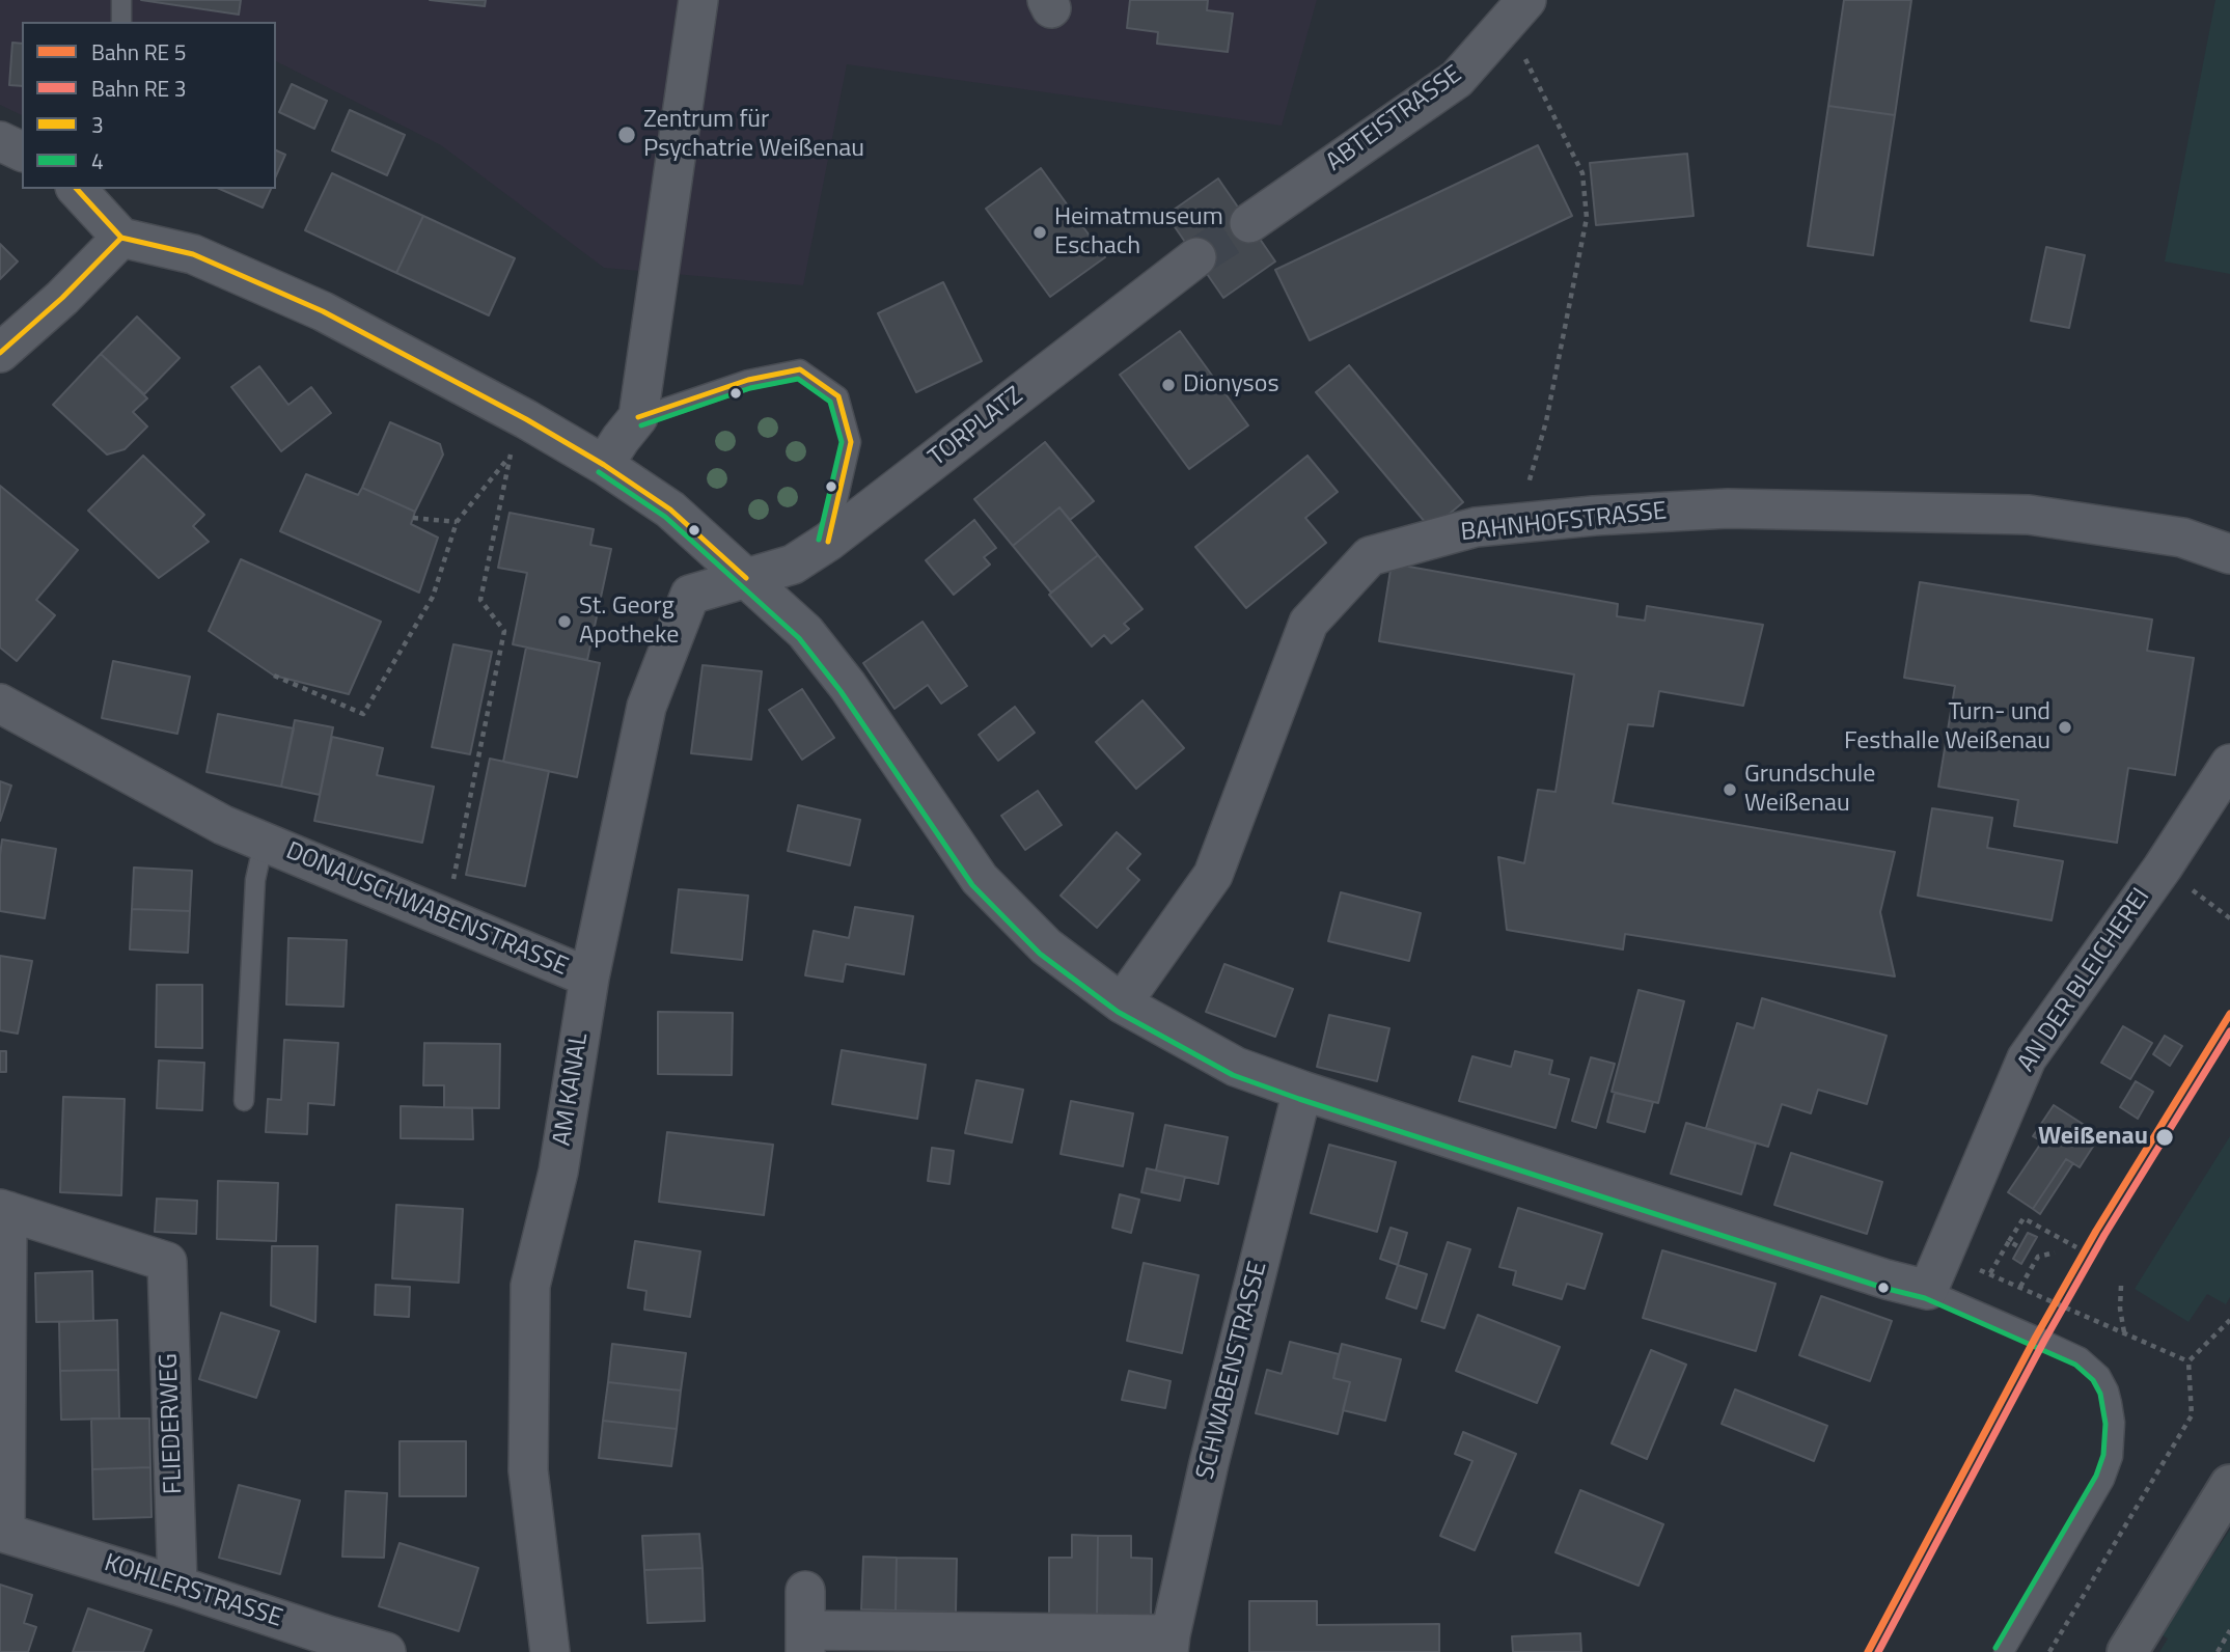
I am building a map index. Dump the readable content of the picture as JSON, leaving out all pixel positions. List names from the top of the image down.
{
  "streets": {
    "street": [
      "ABTEISTRASSE",
      "TORPLATZ",
      "BAHNHOFSTRASSE",
      "DONAUSCHWABENSTRASSE",
      "AN DER BLEICHEREI",
      "AM KANAL",
      "SCHWABENSTRASSE",
      "FLIEDERWEG",
      "KOHLERSTRASSE"
    ]
  },
  "crossings": [
    ["TORPLATZ", "AM KANAL"],
    ["DONAUSCHWABENSTRASSE", "AM KANAL"],
    ["FLIEDERWEG", "KOHLERSTRASSE"]
  ],
  "places": [
    "Zentrum für Psychatrie Weißenau",
    "Heimatmuseum Eschach",
    "Dionysos",
    "St. Georg Apotheke",
    "Turn- und Festhalle Weißenau",
    "Grundschule Weißenau",
    "Weißenau"
  ],
  "lines": ["transit line 3", "transit line 4"],
  "legend": [
    "Bahn RE 5",
    "Bahn RE 3",
    "3",
    "4"
  ]
}
